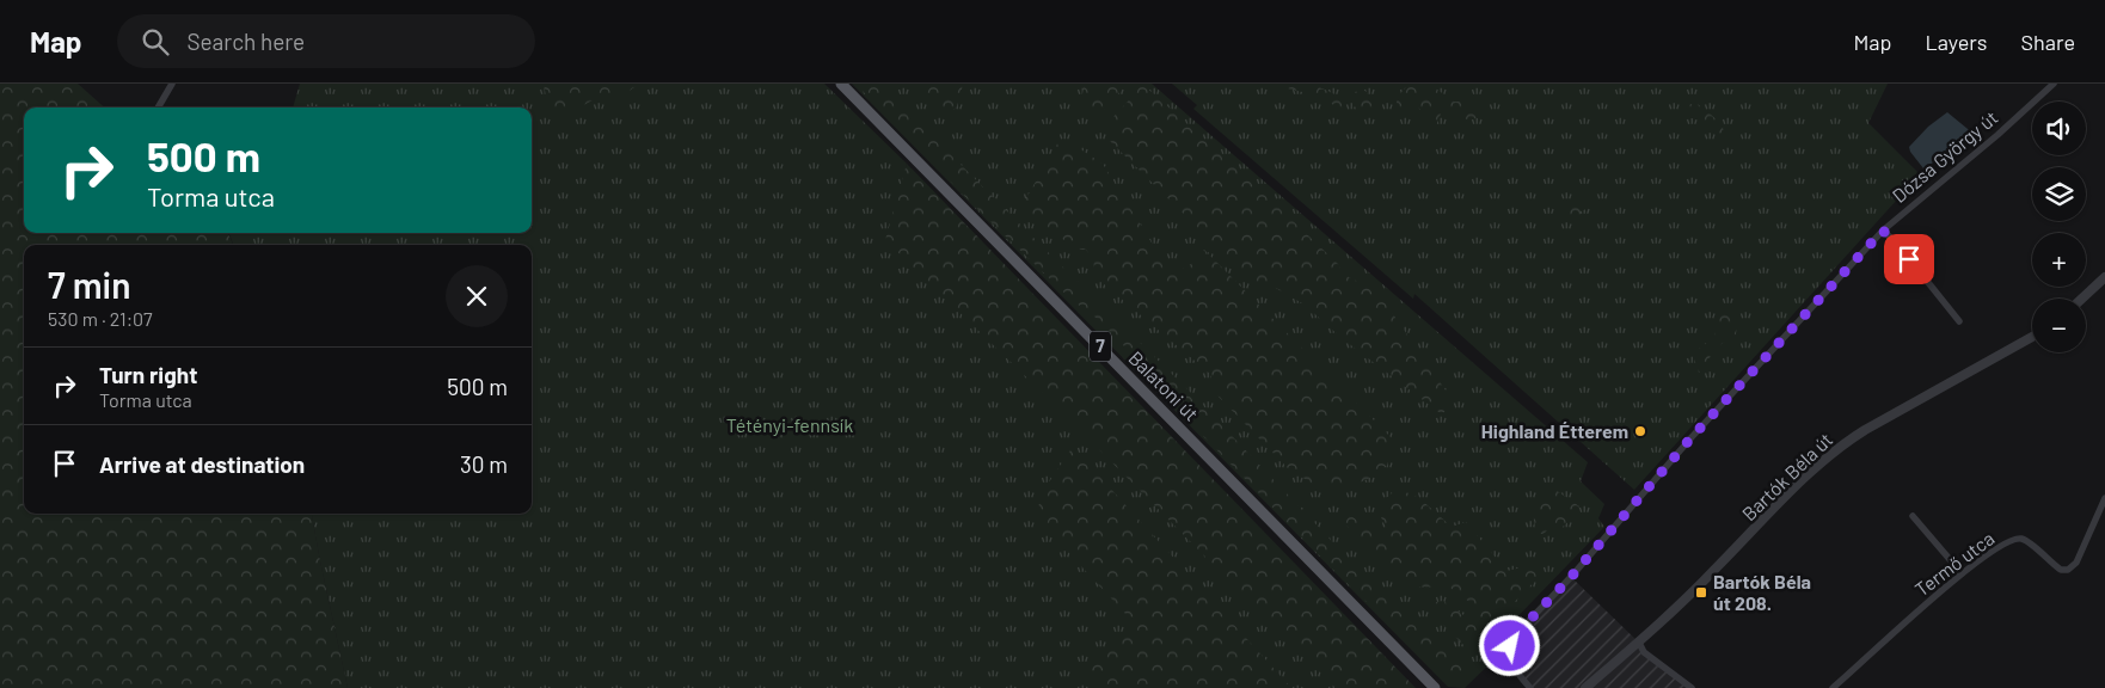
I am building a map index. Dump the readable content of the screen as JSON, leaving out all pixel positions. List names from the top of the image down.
{
  "streets": {
    "main road": ["7", "Balatoni út"],
    "street": ["Dózsa György út", "Bartók Béla út", "Termő utca"]
  },
  "parks": ["Tétényi-fennsík"],
  "places": {
    "other": ["Highland Étterem"],
    "transit": ["Bartók Béla út 208."]
  },
  "page": {
    "header": "Map",
    "search": "Search here",
    "nav": ["Map", "Layers", "Share"],
    "map_buttons": ["+", "−"],
    "turn": ["500 m", "Torma utca"],
    "heading": ["7 min", "530 m · 21:07"],
    "list": [
      {
        "name": "Turn right",
        "note": "Torma utca",
        "value": "500 m"
      },
      {
        "name": "Arrive at destination",
        "value": "30 m"
      }
    ]
  }
}
